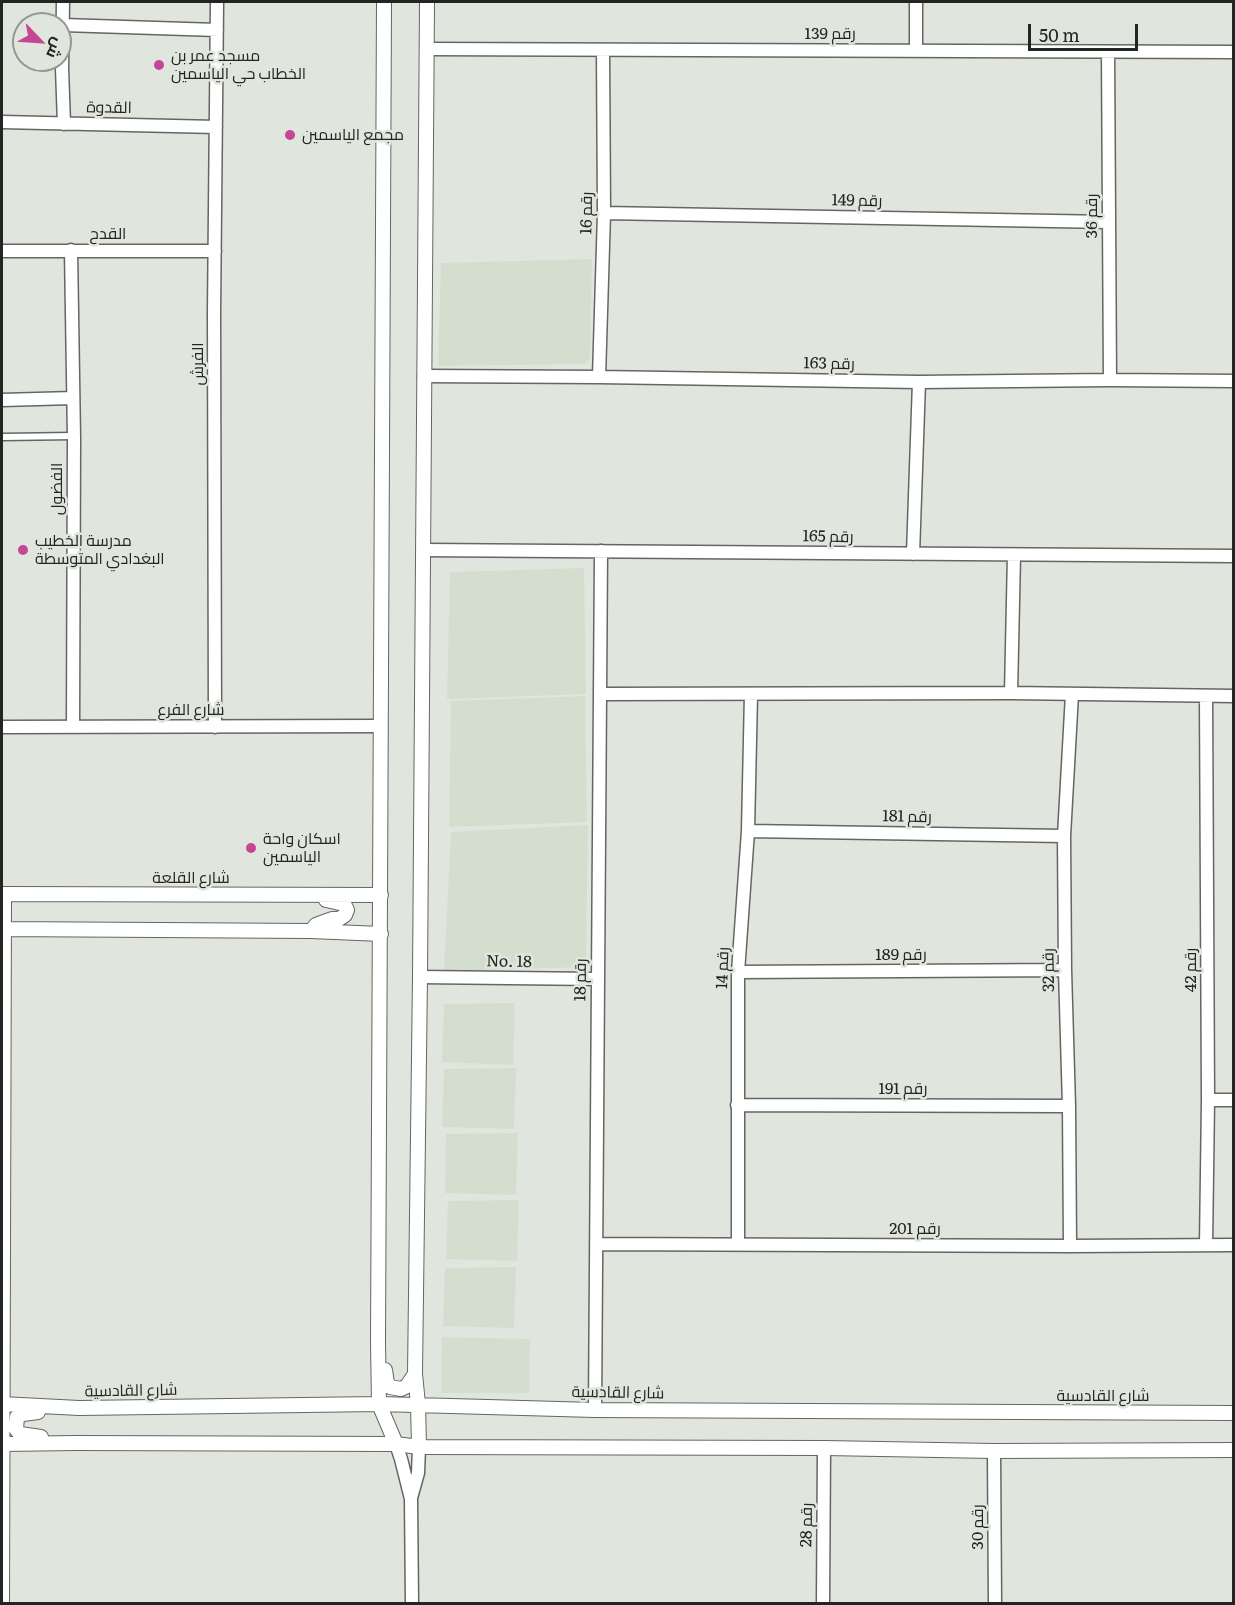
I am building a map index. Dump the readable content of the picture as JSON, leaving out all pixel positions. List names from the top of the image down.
{
  "streets": {
    "street": [
      "رقم 139",
      "القدوة",
      "رقم 149",
      "رقم 16",
      "رقم 36",
      "القدح",
      "الفرش",
      "رقم 163",
      "الفضول",
      "رقم 165",
      "شارع الفرع",
      "رقم 181",
      "شارع القلعة",
      "رقم 189",
      "No. 18",
      "رقم 14",
      "رقم 32",
      "رقم 42",
      "رقم 18",
      "رقم 191",
      "رقم 201",
      "شارع القادسية",
      "رقم 28",
      "رقم 30"
    ]
  },
  "crossings": [
    ["رقم 139", "رقم 16"],
    ["رقم 139", "رقم 36"],
    ["القدوة", "الفرش"],
    ["رقم 149", "رقم 16"],
    ["رقم 149", "رقم 36"],
    ["رقم 16", "رقم 163"],
    ["رقم 36", "رقم 163"],
    ["القدح", "الفرش"],
    ["القدح", "الفضول"],
    ["الفرش", "شارع الفرع"],
    ["الفضول", "شارع الفرع"],
    ["رقم 165", "رقم 18"],
    ["رقم 181", "رقم 14"],
    ["رقم 181", "رقم 32"],
    ["رقم 189", "رقم 14"],
    ["رقم 189", "رقم 32"],
    ["No. 18", "رقم 18"],
    ["رقم 14", "رقم 191"],
    ["رقم 14", "رقم 201"],
    ["رقم 32", "رقم 191"],
    ["رقم 32", "رقم 201"],
    ["رقم 42", "رقم 201"],
    ["رقم 18", "رقم 201"],
    ["رقم 18", "شارع القادسية"]
  ],
  "places": [
    "مسجد عمر بن الخطاب حي الياسمين",
    "مجمع الياسمين",
    "مدرسة الخطيب البغدادي المتوسطة",
    "اسكان واحة الياسمين"
  ],
  "scale_bar": "50 m",
  "north": "bottom right"
}
